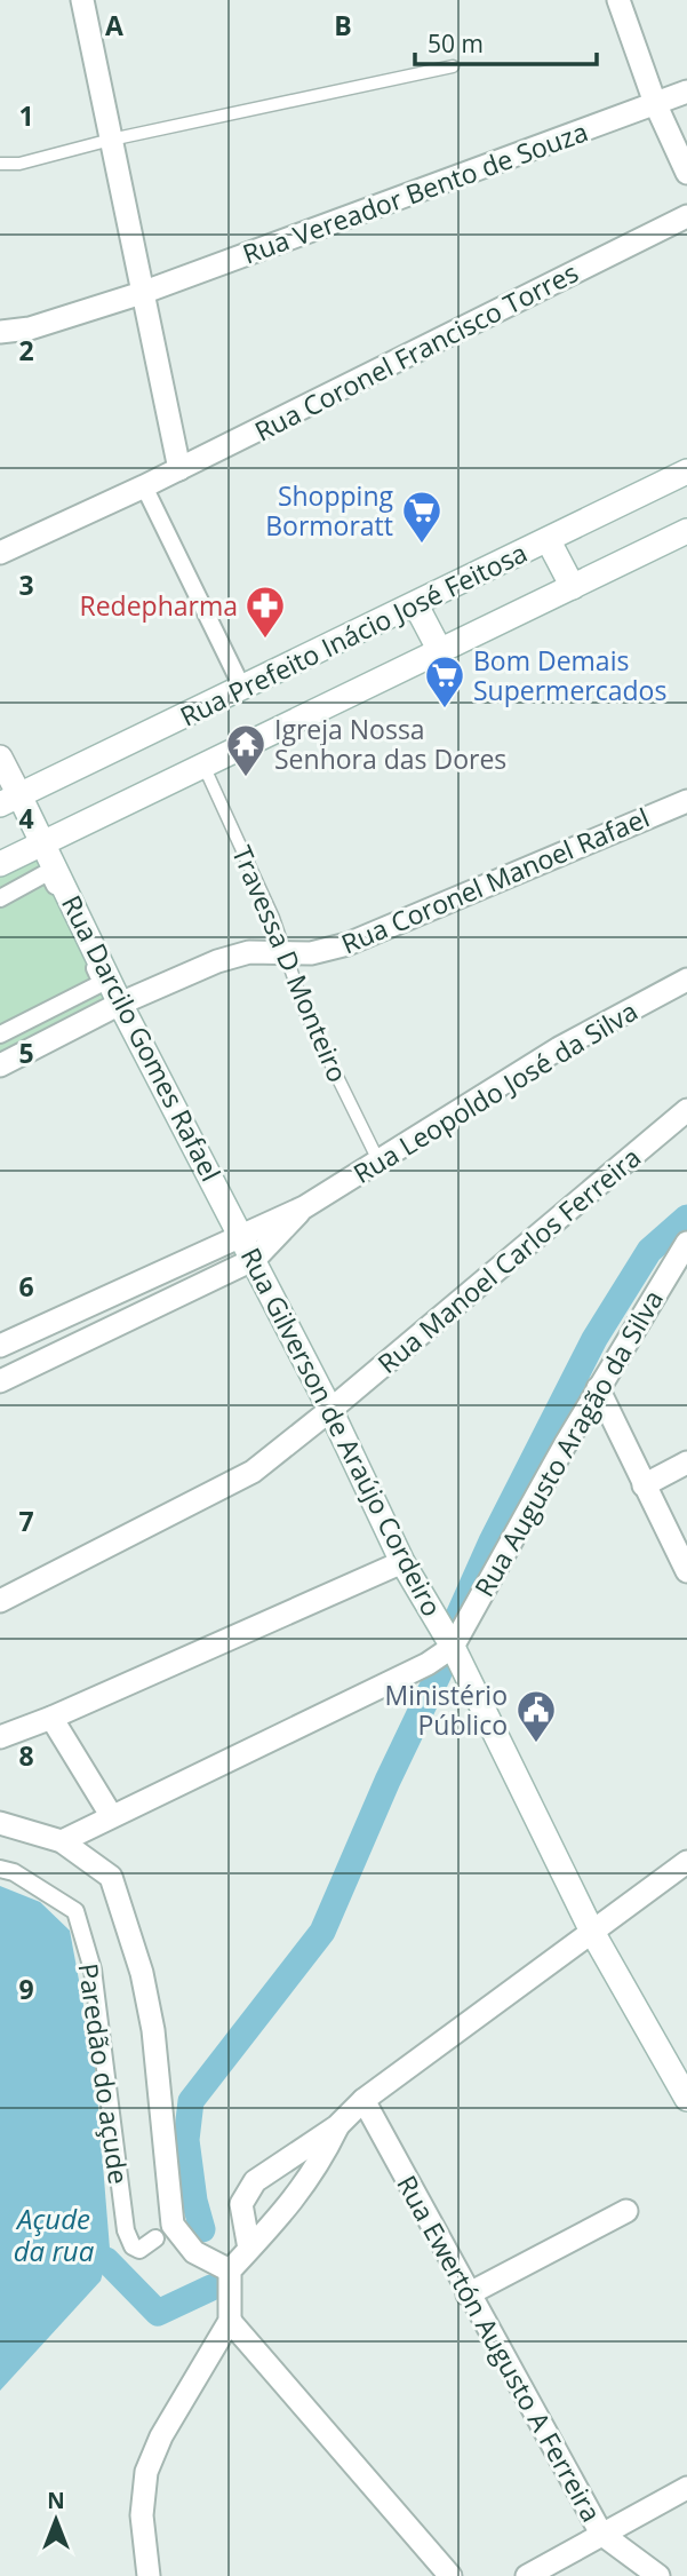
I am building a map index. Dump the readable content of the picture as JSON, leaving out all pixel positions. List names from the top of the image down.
{
  "streets": {
    "main road": ["Rua Prefeito Inácio José Feitosa", "Rua Darcilo Gomes Rafael", "Rua Gilverson de Araújo Cordeiro"],
    "street": [
      "Rua Vereador Bento de Souza",
      "Rua Coronel Francisco Torres",
      "Rua Coronel Manoel Rafael",
      "Rua Leopoldo José da Silva",
      "Rua Manoel Carlos Ferreira",
      "Rua Augusto Aragão da Silva",
      "Paredão do açude",
      "Rua Ewertón Augusto A Ferreira"
    ],
    "lane": ["Travessa D Monteiro"]
  },
  "crossings": [
    ["Rua Prefeito Inácio José Feitosa", "Travessa D Monteiro"],
    ["Rua Prefeito Inácio José Feitosa", "Rua Darcilo Gomes Rafael"],
    ["Rua Coronel Manoel Rafael", "Travessa D Monteiro"],
    ["Rua Coronel Manoel Rafael", "Rua Darcilo Gomes Rafael"],
    ["Travessa D Monteiro", "Rua Leopoldo José da Silva"],
    ["Rua Darcilo Gomes Rafael", "Rua Leopoldo José da Silva"],
    ["Rua Darcilo Gomes Rafael", "Rua Gilverson de Araújo Cordeiro"],
    ["Rua Leopoldo José da Silva", "Rua Gilverson de Araújo Cordeiro"],
    ["Rua Manoel Carlos Ferreira", "Rua Gilverson de Araújo Cordeiro"],
    ["Rua Gilverson de Araújo Cordeiro", "Rua Augusto Aragão da Silva"]
  ],
  "water": ["Açude da rua"],
  "places": {
    "supermarket": ["Shopping Bormoratt", "Bom Demais Supermercados"],
    "pharmacy": ["Redepharma"],
    "temple": ["Igreja Nossa Senhora das Dores"],
    "public building": ["Ministério Público"]
  },
  "scale_bar": "50 m",
  "north": "top",
  "grid": {
    "columns": ["A", "B"],
    "rows": [
      "1",
      "2",
      "3",
      "4",
      "5",
      "6",
      "7",
      "8",
      "9"
    ]
  }
}
